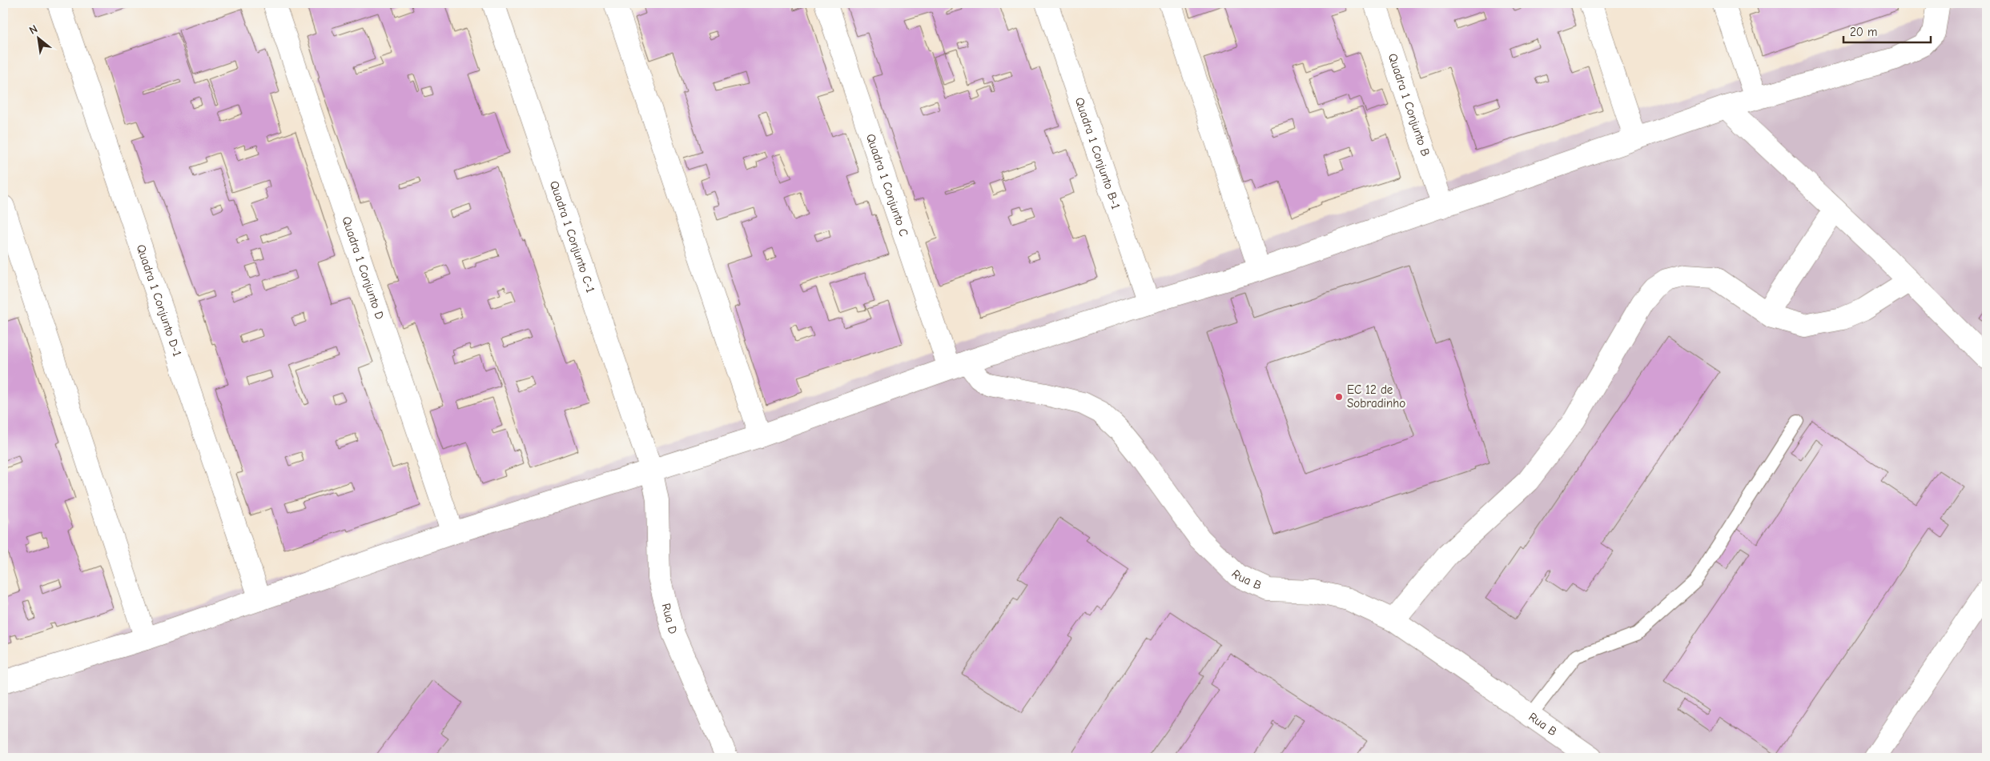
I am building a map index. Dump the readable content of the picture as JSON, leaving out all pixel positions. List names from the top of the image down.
{
  "streets": {
    "street": [
      "Quadra 1 Conjunto B",
      "Quadra 1 Conjunto B-1",
      "Quadra 1 Conjunto C",
      "Quadra 1 Conjunto C-1",
      "Quadra 1 Conjunto D",
      "Quadra 1 Conjunto D-1",
      "Rua B",
      "Rua D"
    ]
  },
  "crossings": [
    ["Quadra 1 Conjunto C", "Rua B"],
    ["Quadra 1 Conjunto C-1", "Rua D"]
  ],
  "places": ["EC 12 de Sobradinho"],
  "scale_bar": "20 m",
  "north": "top left"
}
